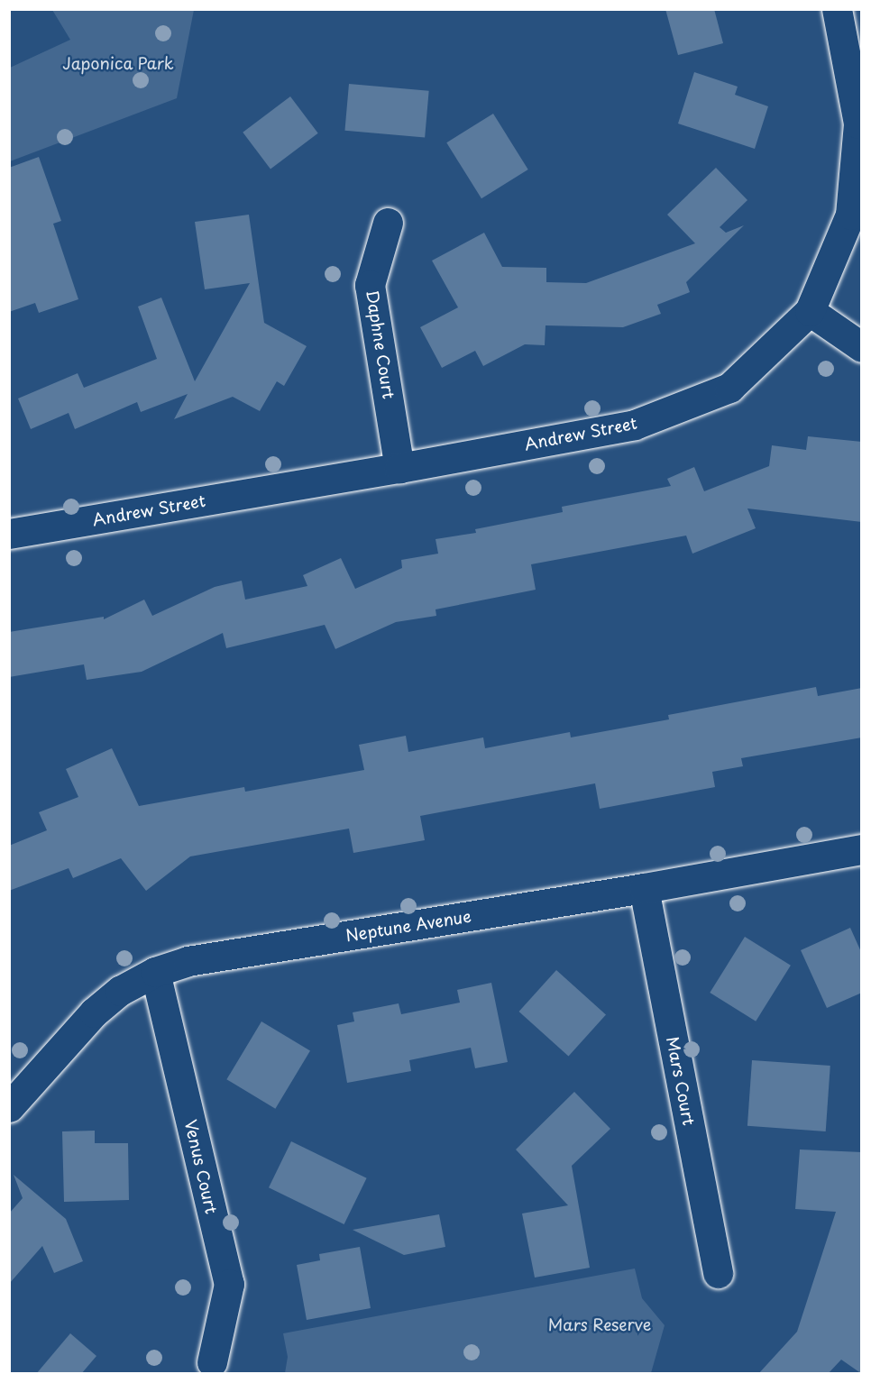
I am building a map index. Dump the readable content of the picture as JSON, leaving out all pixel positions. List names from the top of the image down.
{
  "streets": {
    "street": [
      "Daphne Court",
      "Andrew Street",
      "Neptune Avenue",
      "Mars Court",
      "Venus Court"
    ]
  },
  "crossings": [
    ["Daphne Court", "Andrew Street"],
    ["Neptune Avenue", "Mars Court"],
    ["Neptune Avenue", "Venus Court"]
  ],
  "parks": ["Japonica Park", "Mars Reserve"]
}
